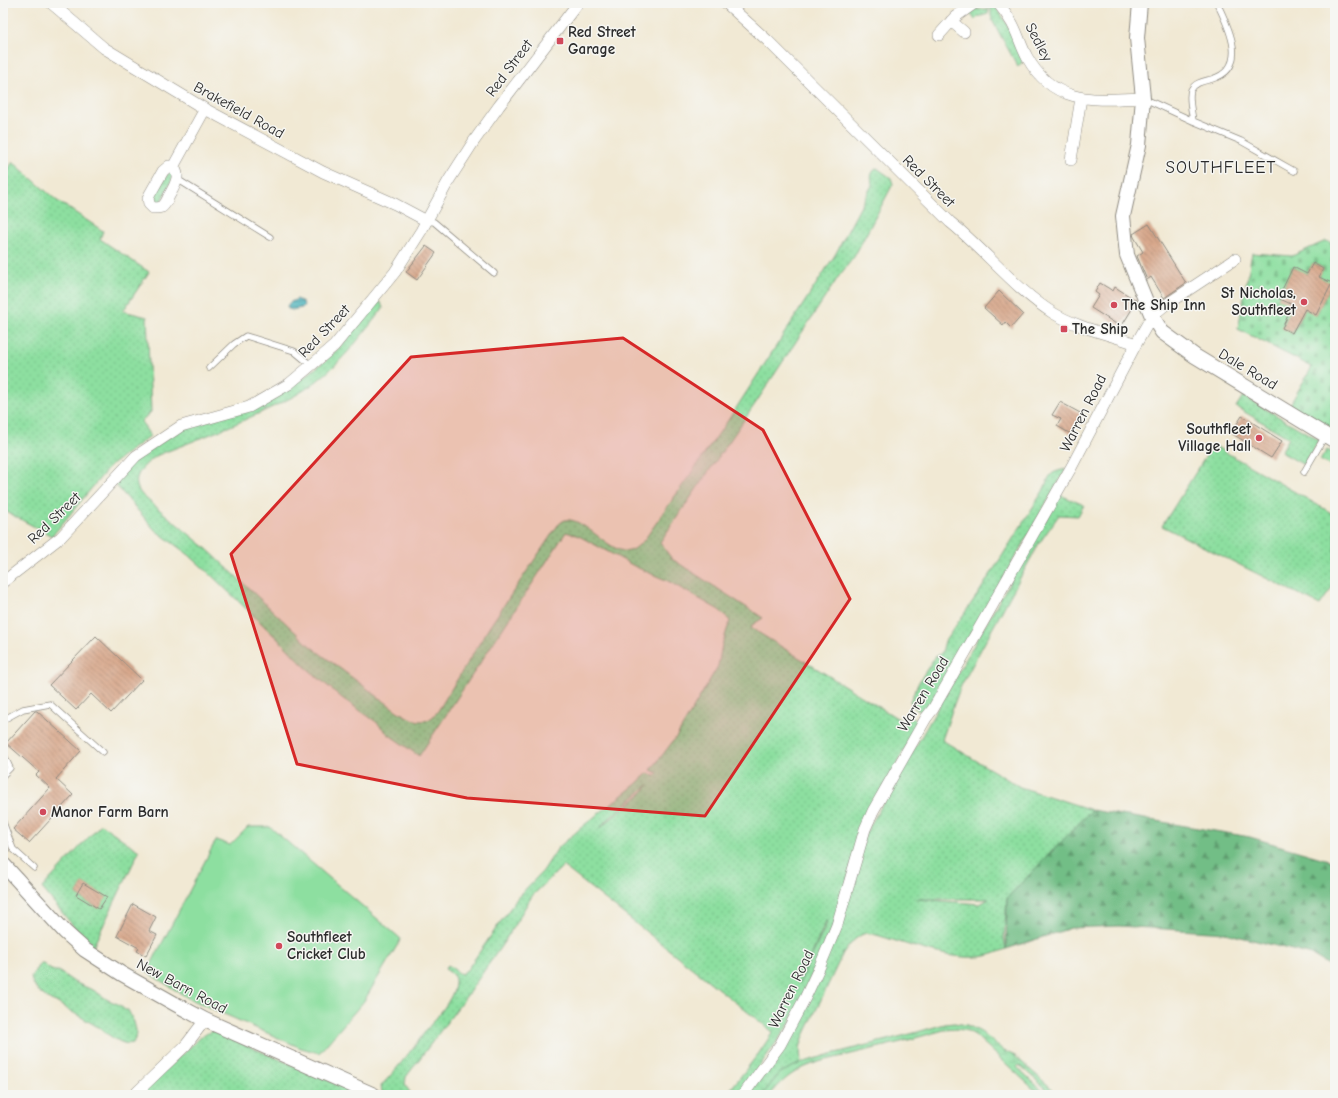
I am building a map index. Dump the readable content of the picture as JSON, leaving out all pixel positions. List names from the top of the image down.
{
  "streets": {
    "street": [
      "Sedley",
      "Red Street",
      "Brakefield Road",
      "Dale Road",
      "Warren Road",
      "New Barn Road"
    ]
  },
  "crossings": [
    ["Sedley", "Dale Road"],
    ["Red Street", "Brakefield Road"],
    ["Red Street", "Warren Road"],
    ["Dale Road", "Warren Road"]
  ],
  "districts": ["SOUTHFLEET"],
  "places": {
    "transit": ["Red Street Garage", "The Ship"],
    "other": [
      "St Nicholas, Southfleet",
      "The Ship Inn",
      "Southfleet Village Hall",
      "Manor Farm Barn",
      "Southfleet Cricket Club"
    ]
  }
}
